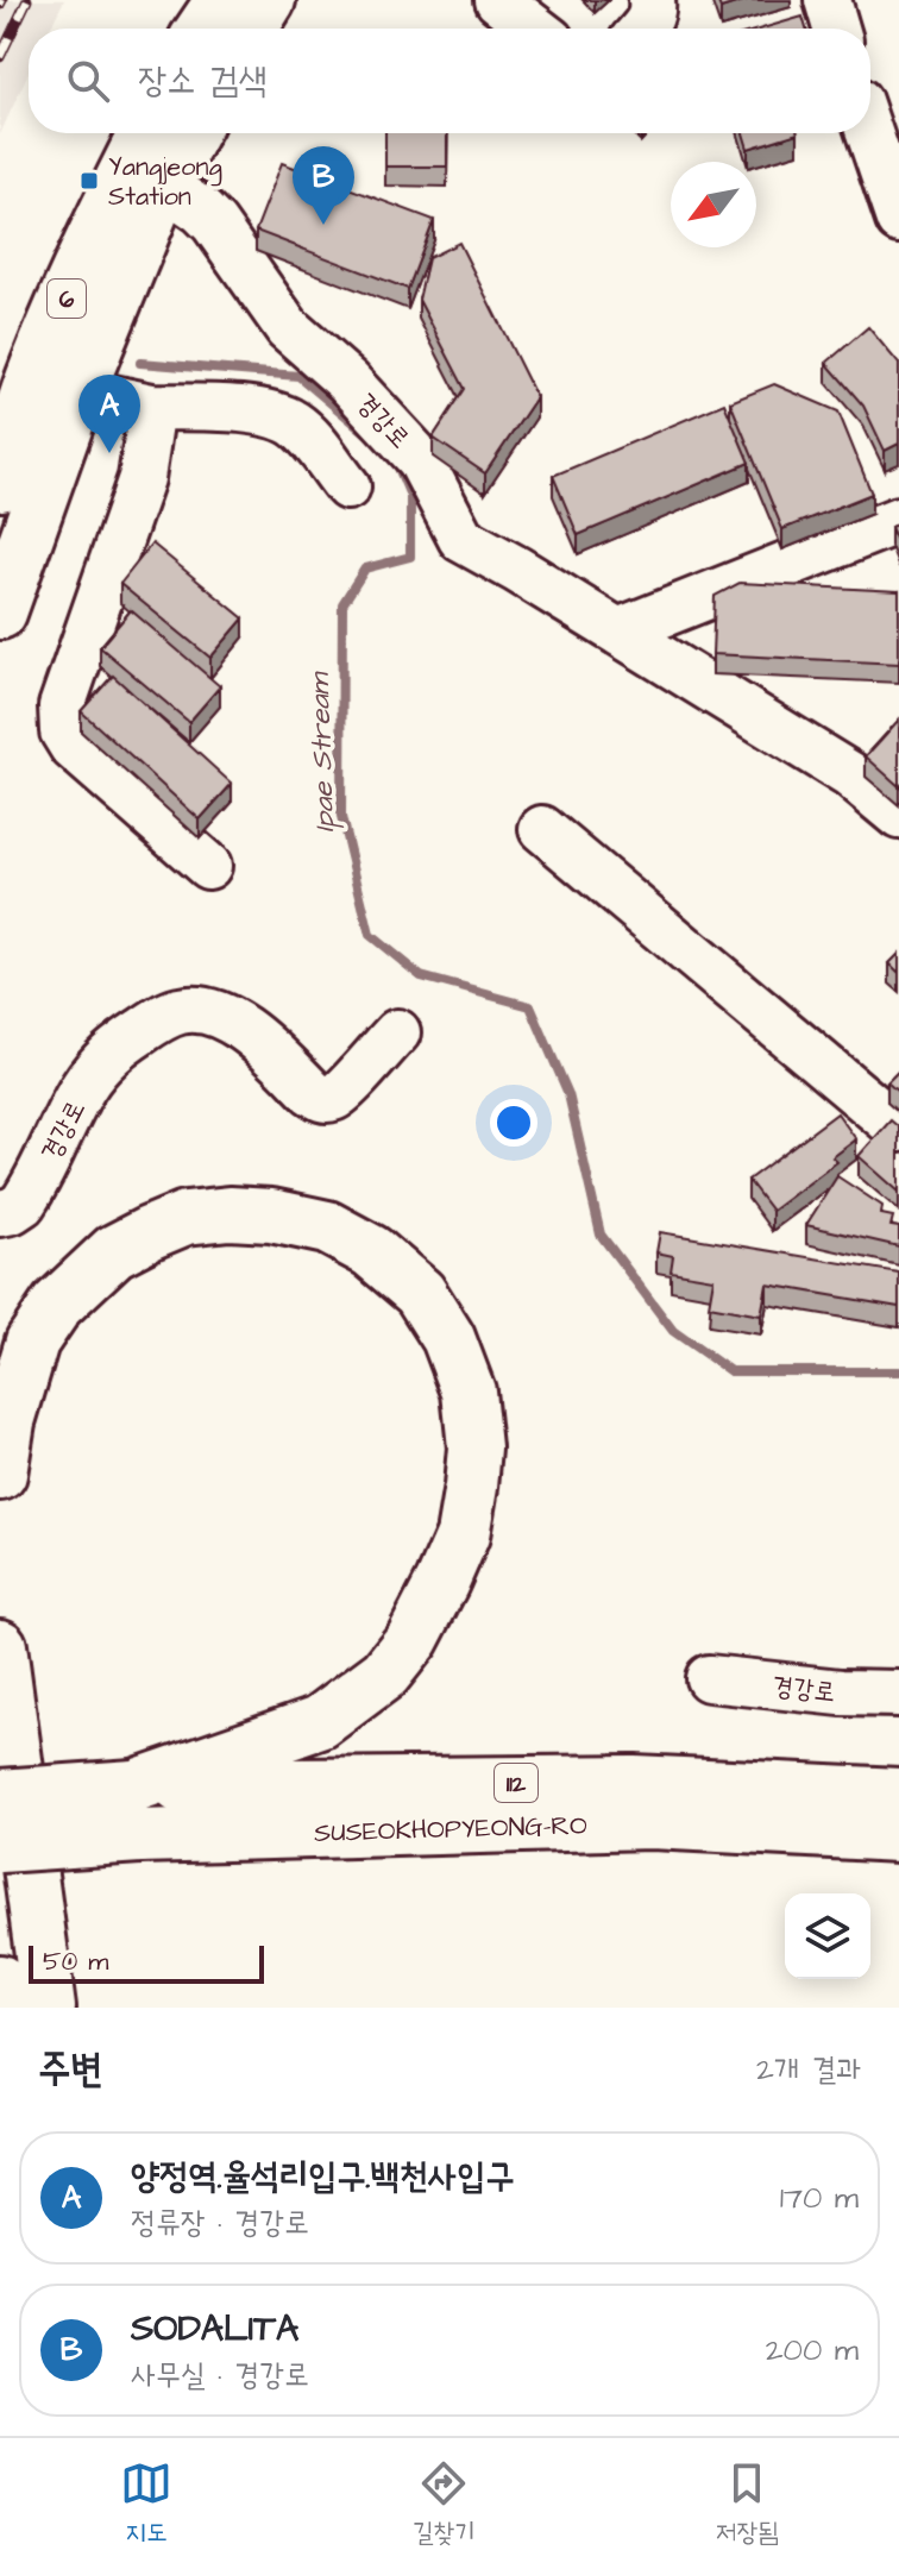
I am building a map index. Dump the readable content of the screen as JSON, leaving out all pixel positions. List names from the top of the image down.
{
  "streets": {
    "main road": ["6", "112", "SUSEOKHOPYEONG-RO"],
    "street": ["경강로"]
  },
  "crossings": [
    ["6", "경강로"]
  ],
  "water": ["Ipae Stream"],
  "places": {
    "transit": ["Yangjeong Station"]
  },
  "scale_bar": "50 m",
  "north": "bottom left",
  "page": {
    "search": "장소 검색",
    "pins": ["B", "A"],
    "scale": "50 m",
    "heading": ["주변", "2개 결과"],
    "list": [
      {
        "mark": "A",
        "name": "양정역.율석리입구.백천사입구",
        "note": "정류장 · 경강로",
        "value": "170 m"
      },
      {
        "mark": "B",
        "name": "SODALITA",
        "note": "사무실 · 경강로",
        "value": "200 m"
      }
    ],
    "nav": ["지도", "길찾기", "저장됨"]
  }
}
